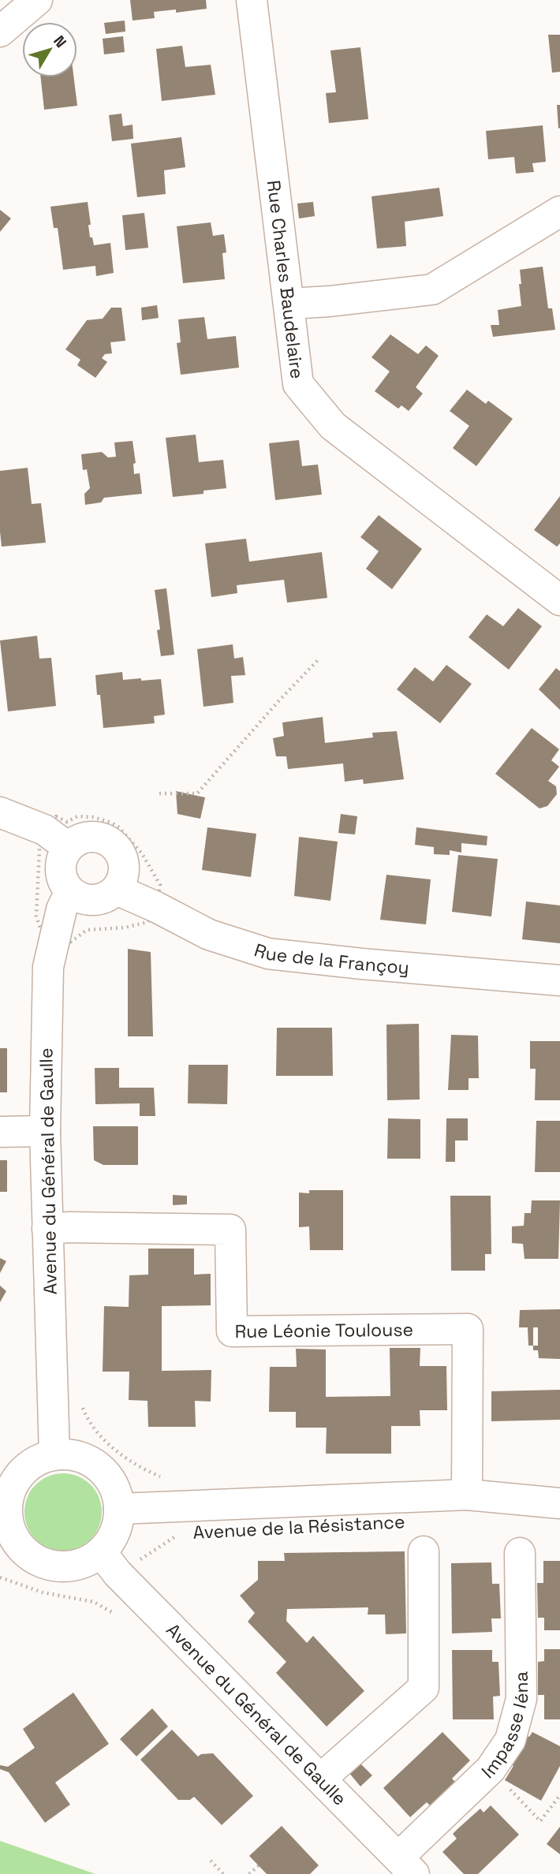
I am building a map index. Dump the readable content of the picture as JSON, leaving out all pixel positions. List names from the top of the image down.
{
  "streets": {
    "street": [
      "Rue Charles Baudelaire",
      "Rue de la Françoy",
      "Avenue du Général de Gaulle",
      "Rue Léonie Toulouse",
      "Avenue de la Résistance",
      "Impasse Iéna"
    ]
  },
  "crossings": [
    ["Rue de la Françoy", "Avenue du Général de Gaulle"],
    ["Avenue du Général de Gaulle", "Rue Léonie Toulouse"],
    ["Avenue du Général de Gaulle", "Avenue de la Résistance"],
    ["Avenue du Général de Gaulle", "Impasse Iéna"],
    ["Rue Léonie Toulouse", "Avenue de la Résistance"]
  ],
  "north": "top right"
}
